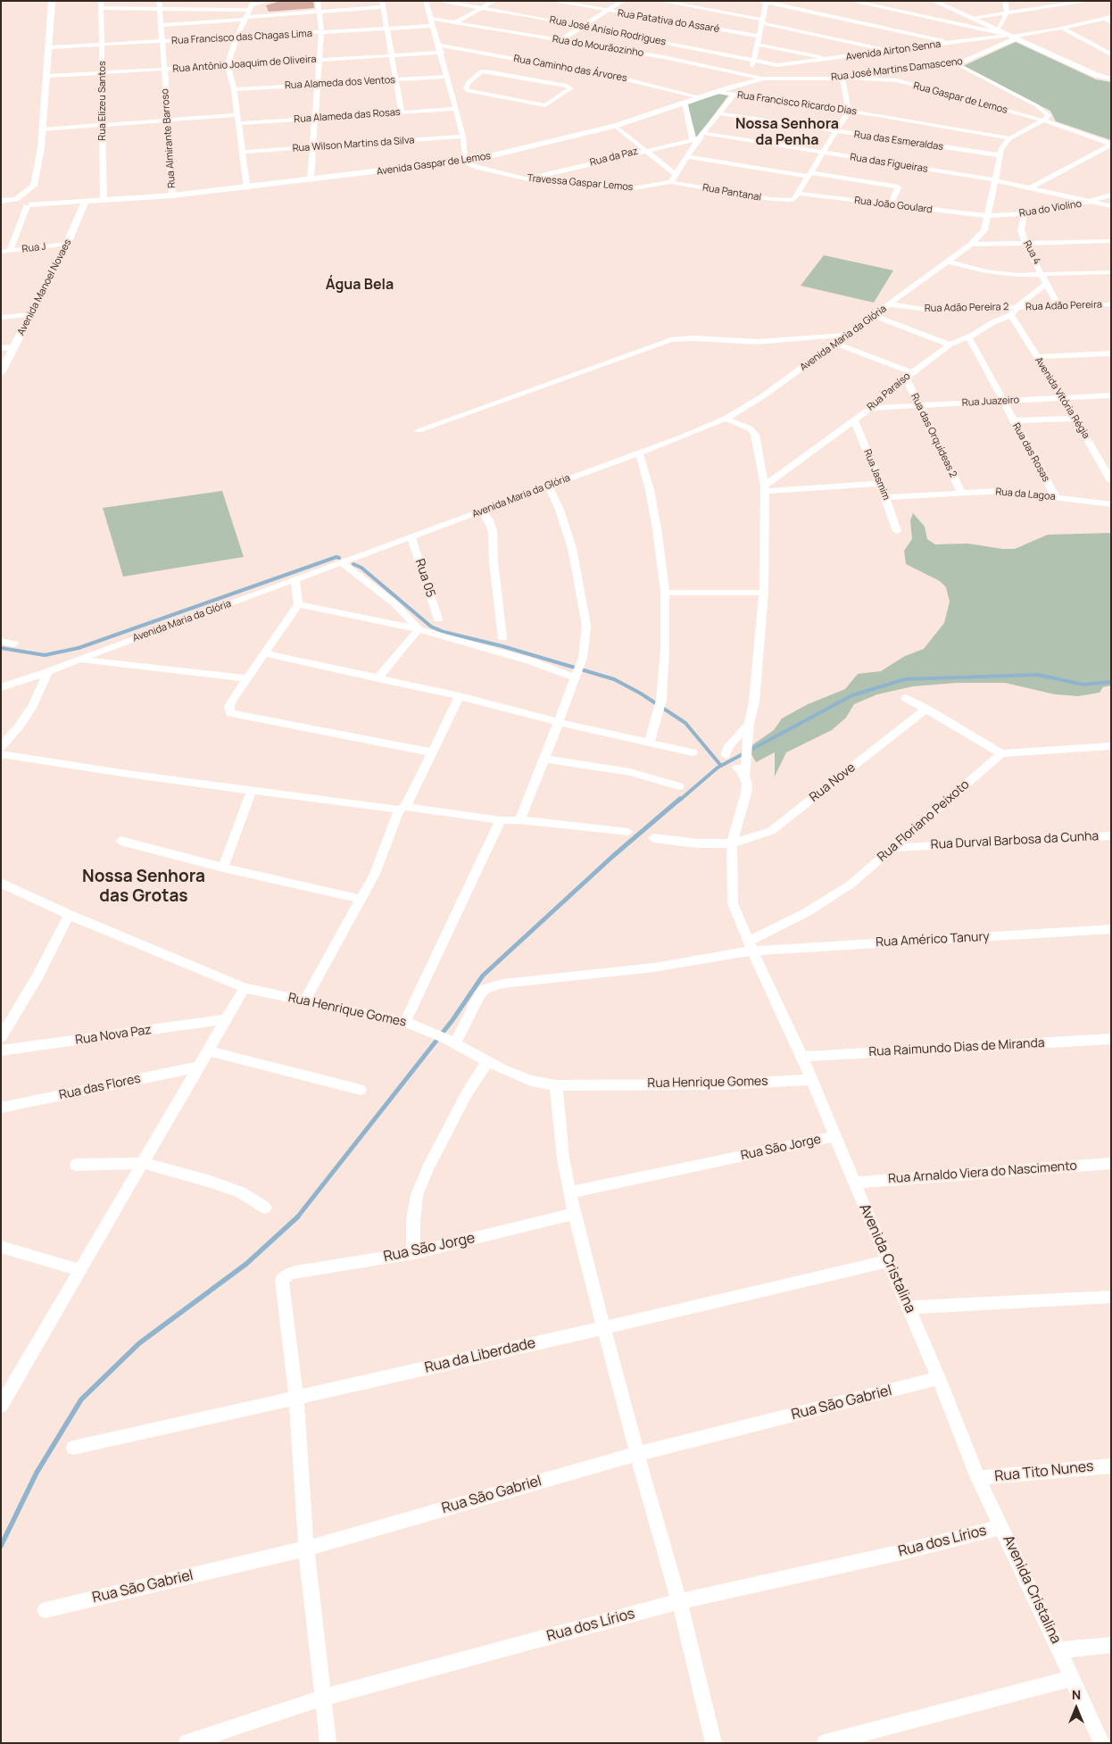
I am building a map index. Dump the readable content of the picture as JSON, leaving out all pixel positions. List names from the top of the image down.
{
  "streets": {
    "street": [
      "Rua Patativa do Assaré",
      "Rua José Anísio Rodrigues",
      "Rua Francisco das Chagas Lima",
      "Rua do Mourãozinho",
      "Avenida Airton Senna",
      "Rua Antônio Joaquim de Oliveira",
      "Rua Caminho das Árvores",
      "Rua José Martins Damasceno",
      "Rua Alameda dos Ventos",
      "Rua Gaspar de Lemos",
      "Rua Elizeu Santos",
      "Rua Francisco Ricardo Dias",
      "Rua Alameda das Rosas",
      "Rua Almirante Barroso",
      "Rua das Esmeraldas",
      "Rua Wilson Martins da Silva",
      "Rua da Paz",
      "Rua das Figueiras",
      "Avenida Gaspar de Lemos",
      "Travessa Gaspar Lemos",
      "Rua Pantanal",
      "Rua João Goulard",
      "Rua do Violino",
      "Rua J",
      "Rua 4",
      "Avenida Manoel Novaes",
      "Rua Adão Pereira",
      "Rua Adão Pereira 2",
      "Avenida Maria da Glória",
      "Rua Paraíso",
      "Avenida Vitória Régia",
      "Rua Juazeiro",
      "Rua das Orquídeas 2",
      "Rua das Rosas",
      "Rua Jasmim",
      "Rua da Lagoa",
      "Rua 05",
      "Rua Nove",
      "Rua Floriano Peixoto",
      "Rua Durval Barbosa da Cunha",
      "Rua Américo Tanury",
      "Rua Henrique Gomes",
      "Rua Nova Paz",
      "Rua Raimundo Dias de Miranda",
      "Rua das Flores",
      "Rua São Jorge",
      "Rua Arnaldo Viera do Nascimento",
      "Avenida Cristalina",
      "Rua da Liberdade",
      "Rua São Gabriel",
      "Rua Tito Nunes",
      "Rua dos Lírios"
    ]
  },
  "crossings": [
    ["Rua José Anísio Rodrigues", "Avenida Airton Senna"],
    ["Rua Francisco das Chagas Lima", "Rua Elizeu Santos"],
    ["Rua Francisco das Chagas Lima", "Rua Almirante Barroso"],
    ["Rua do Mourãozinho", "Rua José Martins Damasceno"],
    ["Rua do Mourãozinho", "Avenida Gaspar de Lemos"],
    ["Avenida Airton Senna", "Rua José Martins Damasceno"],
    ["Rua Antônio Joaquim de Oliveira", "Rua Elizeu Santos"],
    ["Rua Antônio Joaquim de Oliveira", "Rua Almirante Barroso"],
    ["Rua Caminho das Árvores", "Avenida Gaspar de Lemos"],
    ["Rua José Martins Damasceno", "Rua Gaspar de Lemos"],
    ["Rua José Martins Damasceno", "Avenida Gaspar de Lemos"],
    ["Rua Elizeu Santos", "Avenida Gaspar de Lemos"],
    ["Rua Francisco Ricardo Dias", "Avenida Gaspar de Lemos"],
    ["Rua Almirante Barroso", "Avenida Gaspar de Lemos"],
    ["Rua das Esmeraldas", "Avenida Maria da Glória"],
    ["Rua da Paz", "Rua das Figueiras"],
    ["Rua da Paz", "Travessa Gaspar Lemos"],
    ["Rua das Figueiras", "Rua do Violino"],
    ["Rua das Figueiras", "Avenida Maria da Glória"],
    ["Avenida Gaspar de Lemos", "Travessa Gaspar Lemos"],
    ["Avenida Gaspar de Lemos", "Avenida Manoel Novaes"],
    ["Travessa Gaspar Lemos", "Rua Pantanal"],
    ["Rua Pantanal", "Rua João Goulard"],
    ["Rua João Goulard", "Rua do Violino"],
    ["Rua João Goulard", "Avenida Maria da Glória"],
    ["Rua do Violino", "Rua 4"],
    ["Rua do Violino", "Avenida Maria da Glória"],
    ["Rua J", "Avenida Manoel Novaes"],
    ["Rua Adão Pereira", "Rua Adão Pereira 2"],
    ["Rua Adão Pereira 2", "Avenida Maria da Glória"],
    ["Avenida Maria da Glória", "Rua 05"],
    ["Avenida Maria da Glória", "Avenida Cristalina"],
    ["Rua Paraíso", "Avenida Vitória Régia"],
    ["Rua Paraíso", "Rua Juazeiro"],
    ["Rua Paraíso", "Rua das Orquídeas 2"],
    ["Rua Paraíso", "Rua das Rosas"],
    ["Rua Paraíso", "Rua Jasmim"],
    ["Rua Paraíso", "Avenida Cristalina"],
    ["Avenida Vitória Régia", "Rua Juazeiro"],
    ["Rua Juazeiro", "Rua das Orquídeas 2"],
    ["Rua Juazeiro", "Rua das Rosas"],
    ["Rua das Orquídeas 2", "Rua da Lagoa"],
    ["Rua das Rosas", "Rua da Lagoa"],
    ["Rua Jasmim", "Rua da Lagoa"],
    ["Rua Nove", "Avenida Cristalina"],
    ["Rua Floriano Peixoto", "Rua Durval Barbosa da Cunha"],
    ["Rua Floriano Peixoto", "Rua Américo Tanury"],
    ["Rua Floriano Peixoto", "Avenida Cristalina"],
    ["Rua Américo Tanury", "Avenida Cristalina"],
    ["Rua Henrique Gomes", "Avenida Cristalina"],
    ["Rua Raimundo Dias de Miranda", "Avenida Cristalina"],
    ["Rua São Jorge", "Avenida Cristalina"],
    ["Rua São Jorge", "Rua da Liberdade"],
    ["Rua Arnaldo Viera do Nascimento", "Avenida Cristalina"],
    ["Avenida Cristalina", "Rua da Liberdade"],
    ["Avenida Cristalina", "Rua São Gabriel"],
    ["Avenida Cristalina", "Rua Tito Nunes"],
    ["Avenida Cristalina", "Rua dos Lírios"]
  ],
  "districts": ["Nossa Senhora da Penha", "Água Bela", "Nossa Senhora das Grotas"],
  "north": "top"
}
